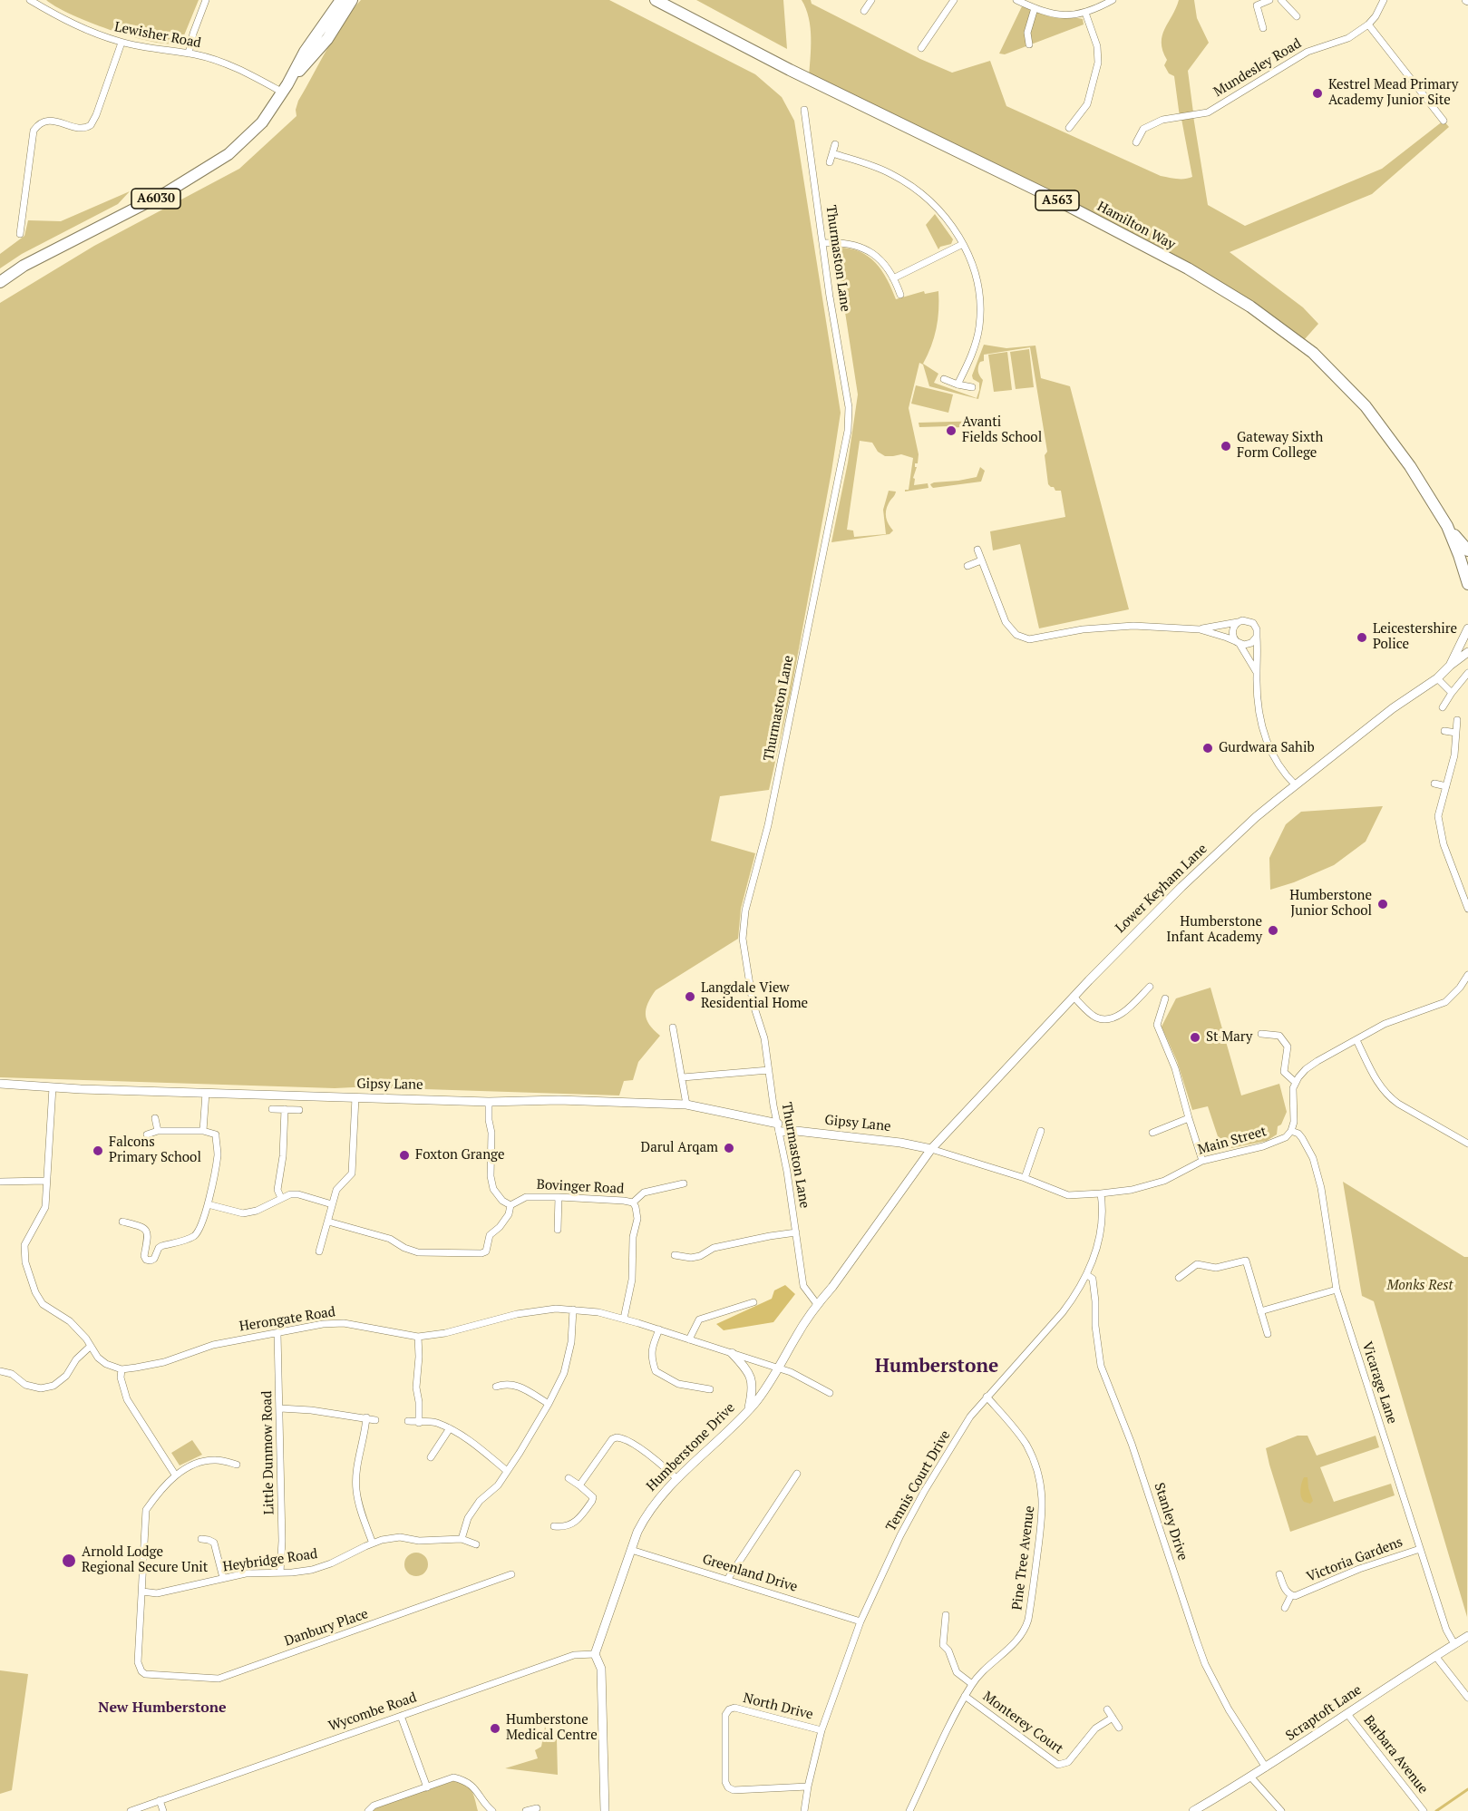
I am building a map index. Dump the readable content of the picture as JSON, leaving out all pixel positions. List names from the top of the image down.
{
  "streets": {
    "highway": ["A6030", "A563", "Hamilton Way"],
    "street": [
      "Lewisher Road",
      "Mundesley Road",
      "Thurmaston Lane",
      "Lower Keyham Lane",
      "Gipsy Lane",
      "Main Street",
      "Bovinger Road",
      "Herongate Road",
      "Vicarage Lane",
      "Humberstone Drive",
      "Little Dunmow Road",
      "Tennis Court Drive",
      "Stanley Drive",
      "Pine Tree Avenue",
      "Victoria Gardens",
      "Heybridge Road",
      "Greenland Drive",
      "Danbury Place",
      "North Drive",
      "Wycombe Road",
      "Scraptoft Lane",
      "Monterey Court",
      "Barbara Avenue"
    ]
  },
  "crossings": [
    ["Lewisher Road", "A6030"],
    ["Thurmaston Lane", "Gipsy Lane"],
    ["Thurmaston Lane", "Humberstone Drive"],
    ["Lower Keyham Lane", "Gipsy Lane"],
    ["Lower Keyham Lane", "Main Street"],
    ["Lower Keyham Lane", "Humberstone Drive"],
    ["Gipsy Lane", "Main Street"],
    ["Gipsy Lane", "Humberstone Drive"],
    ["Main Street", "Vicarage Lane"],
    ["Main Street", "Humberstone Drive"],
    ["Main Street", "Tennis Court Drive"],
    ["Bovinger Road", "Herongate Road"],
    ["Herongate Road", "Humberstone Drive"],
    ["Herongate Road", "Little Dunmow Road"],
    ["Vicarage Lane", "Victoria Gardens"],
    ["Vicarage Lane", "Scraptoft Lane"],
    ["Humberstone Drive", "Greenland Drive"],
    ["Humberstone Drive", "Wycombe Road"],
    ["Little Dunmow Road", "Heybridge Road"],
    ["Tennis Court Drive", "Stanley Drive"],
    ["Tennis Court Drive", "Pine Tree Avenue"],
    ["Tennis Court Drive", "Greenland Drive"],
    ["Tennis Court Drive", "North Drive"],
    ["Stanley Drive", "Scraptoft Lane"],
    ["Pine Tree Avenue", "Monterey Court"],
    ["Heybridge Road", "Danbury Place"],
    ["Scraptoft Lane", "Barbara Avenue"]
  ],
  "districts": ["Humberstone", "New Humberstone"],
  "parks": ["Monks Rest"],
  "places": [
    "Kestrel Mead Primary Academy Junior Site",
    "Avanti Fields School",
    "Gateway Sixth Form College",
    "Leicestershire Police",
    "Gurdwara Sahib",
    "Humberstone Junior School",
    "Humberstone Infant Academy",
    "Langdale View Residential Home",
    "St Mary",
    "Darul Arqam",
    "Falcons Primary School",
    "Foxton Grange",
    "Arnold Lodge Regional Secure Unit",
    "Humberstone Medical Centre"
  ]
}
